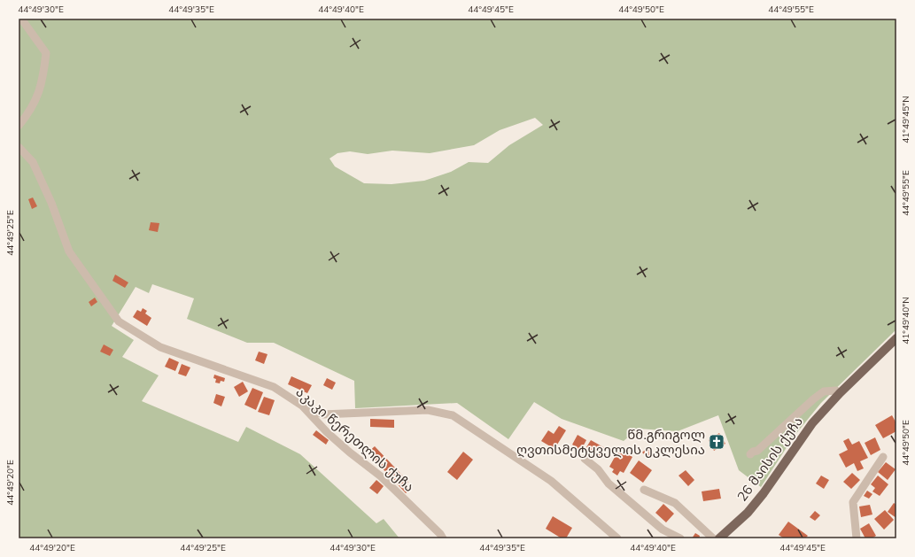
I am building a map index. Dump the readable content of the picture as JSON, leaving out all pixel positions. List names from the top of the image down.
{
  "streets": {
    "main road": ["26 მაისის ქუჩა"],
    "street": ["აკაკი წერეთლის ქუჩა"]
  },
  "places": {
    "church": ["წმ.გრიგოლ ღვთისმეტყველის ეკლესია"]
  },
  "coordinates": [
    "44°49'30\"E",
    "44°49'35\"E",
    "44°49'40\"E",
    "44°49'45\"E",
    "44°49'50\"E",
    "44°49'55\"E",
    "41°49'45\"N",
    "44°49'25\"E",
    "41°49'40\"N",
    "44°49'20\"E"
  ]
}
